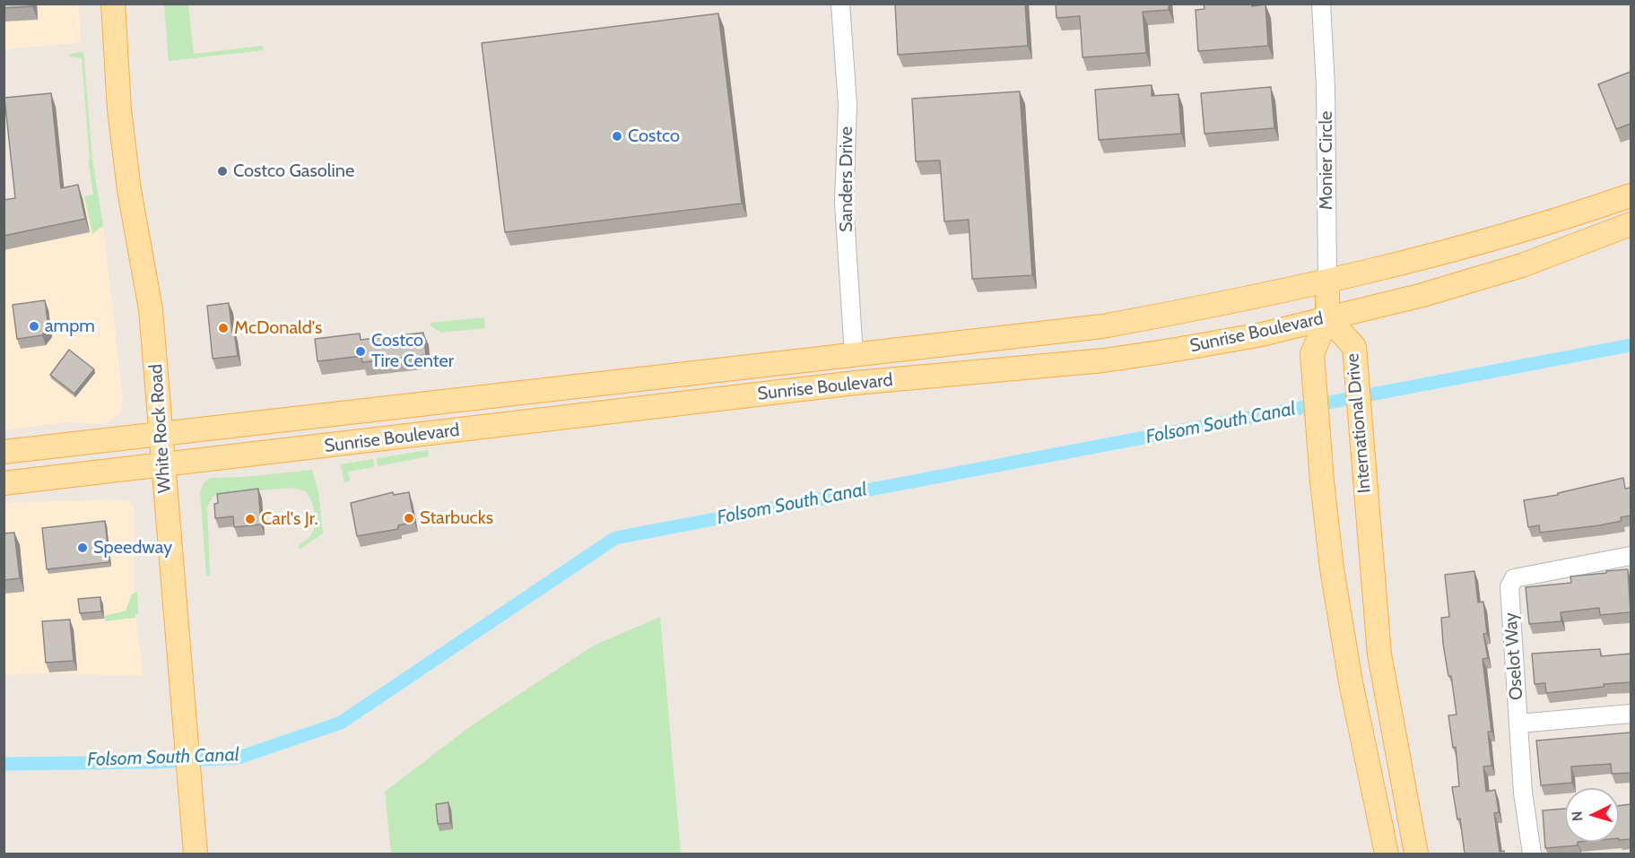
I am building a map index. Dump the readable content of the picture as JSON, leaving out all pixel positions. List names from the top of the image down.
{
  "streets": {
    "main road": [
      "Monier Circle",
      "Sunrise Boulevard",
      "International Drive",
      "White Rock Road"
    ],
    "street": ["Sanders Drive", "Oselot Way"]
  },
  "crossings": [
    ["Monier Circle", "Sunrise Boulevard"],
    ["Monier Circle", "International Drive"],
    ["Sanders Drive", "Sunrise Boulevard"],
    ["Sunrise Boulevard", "International Drive"],
    ["Sunrise Boulevard", "White Rock Road"]
  ],
  "water": ["Folsom South Canal"],
  "places": [
    "Costco",
    "Costco Gasoline",
    "ampm",
    "McDonald's",
    "Costco Tire Center",
    "Starbucks",
    "Carl's Jr.",
    "Speedway"
  ],
  "north": "left"
}
